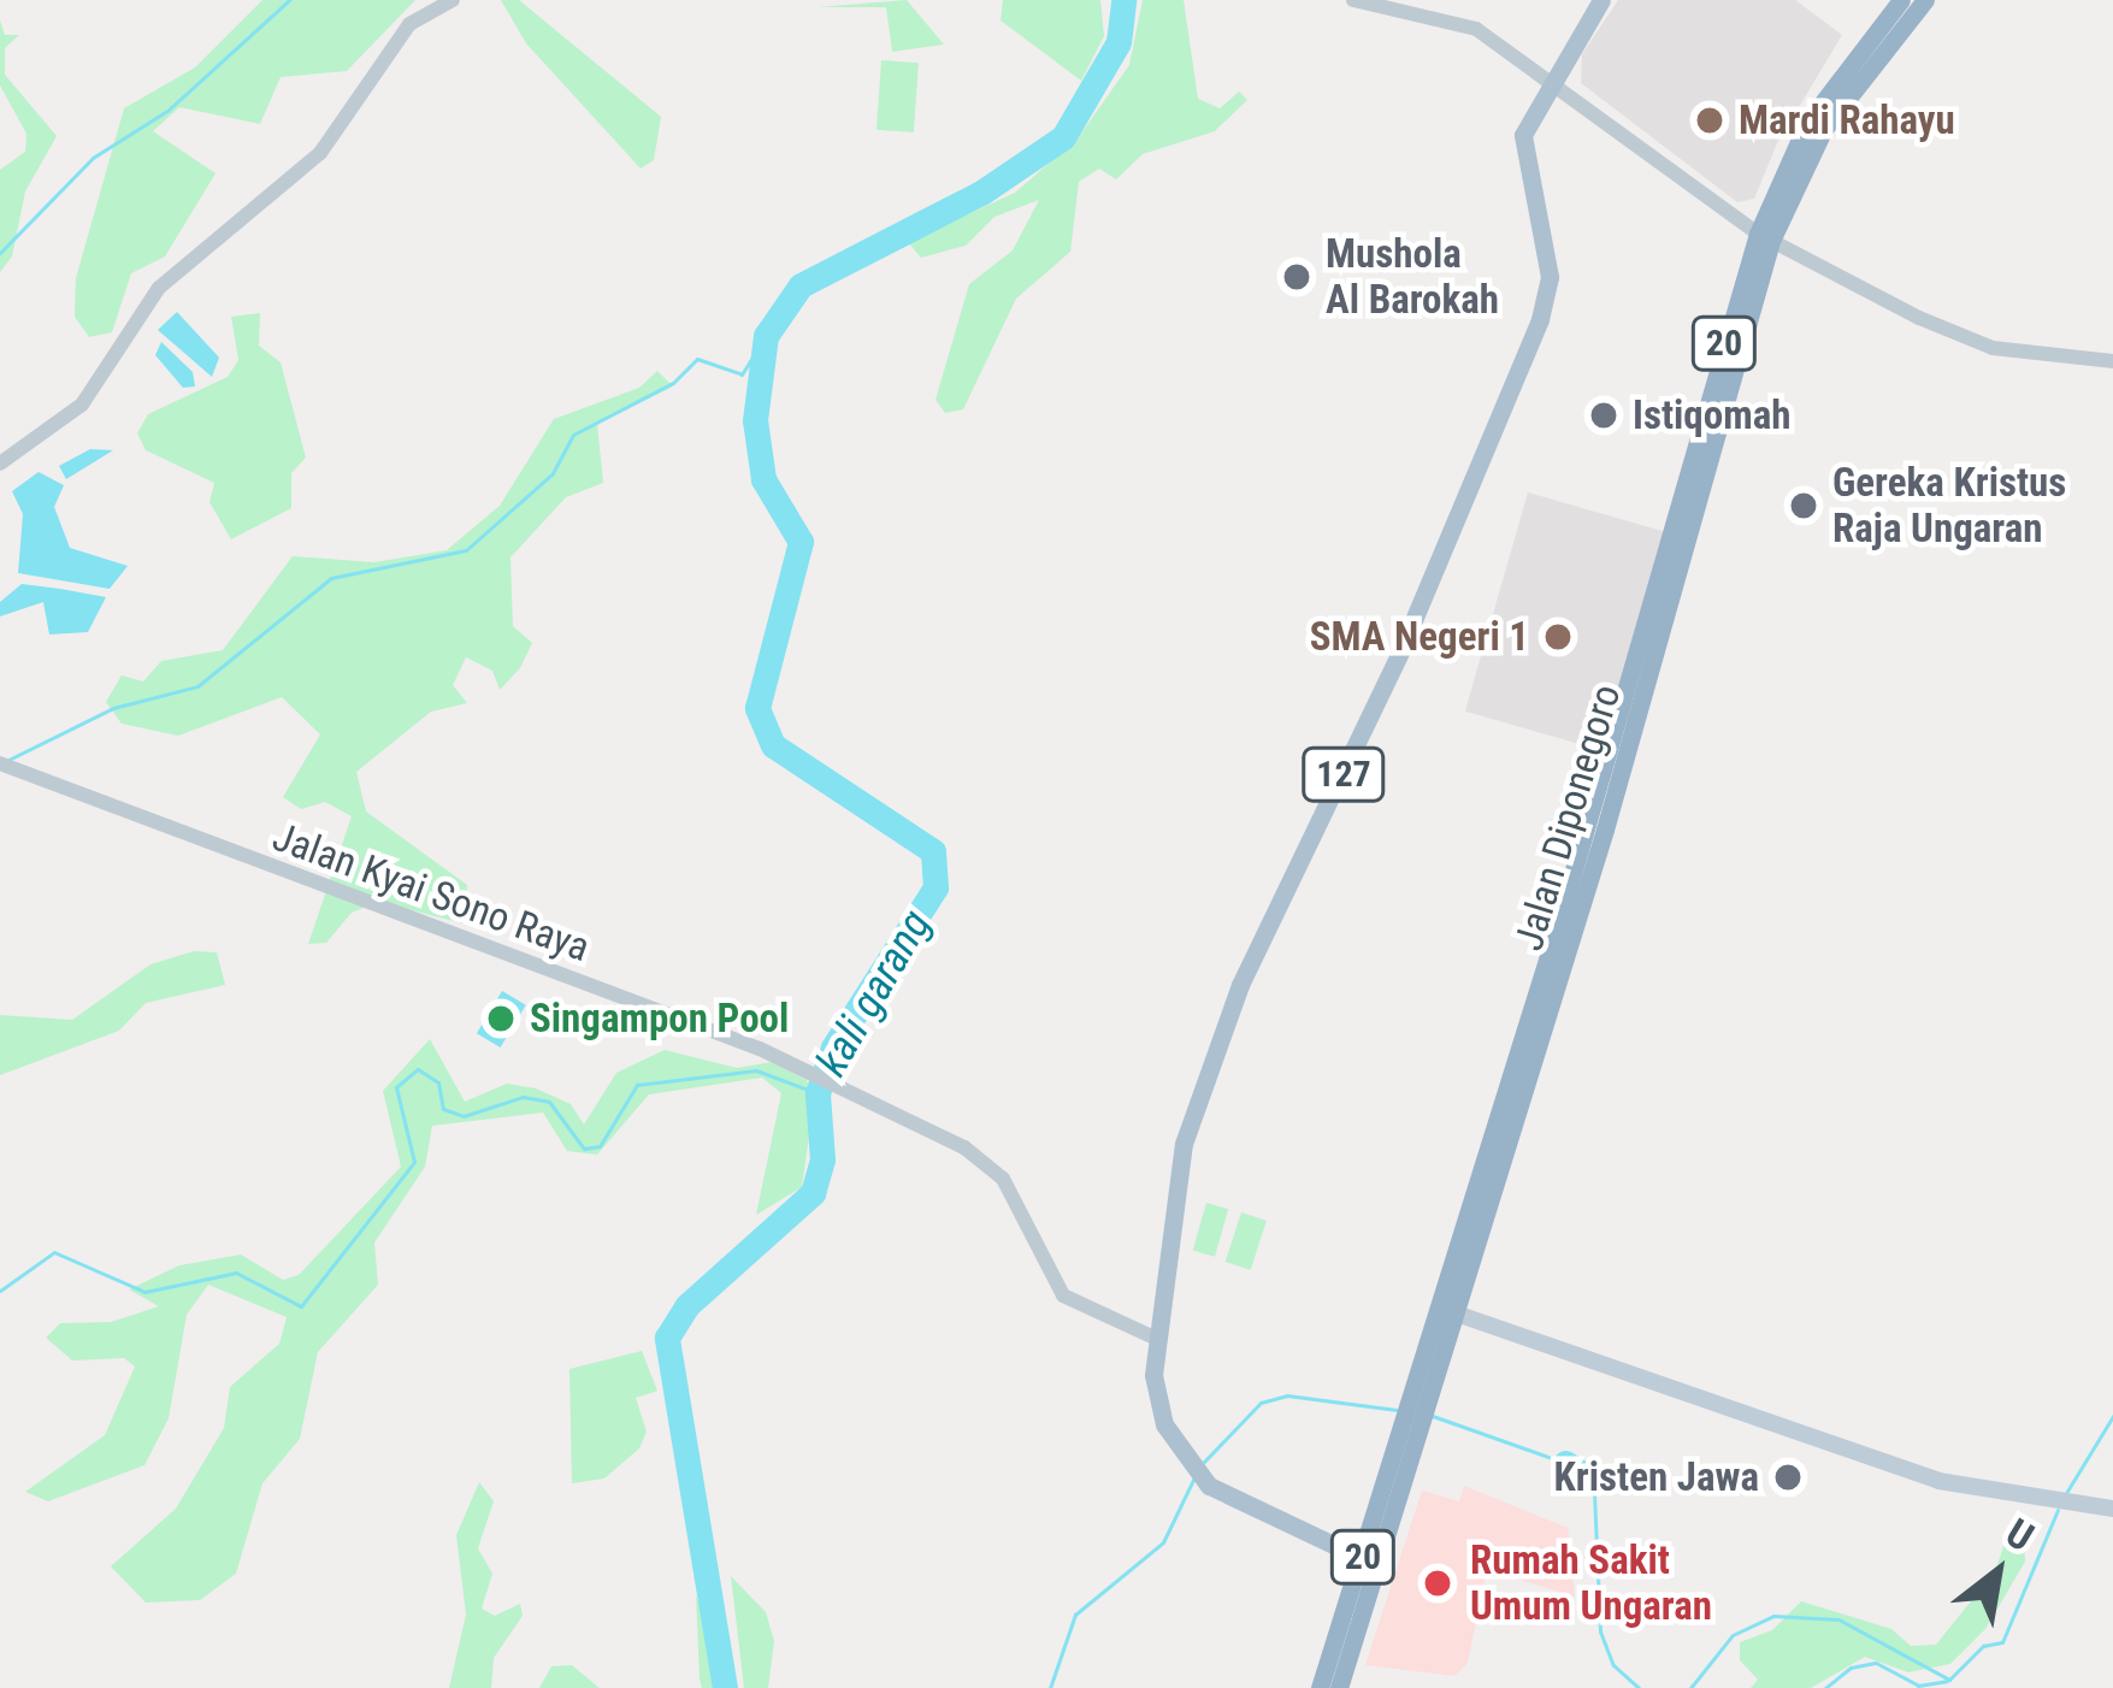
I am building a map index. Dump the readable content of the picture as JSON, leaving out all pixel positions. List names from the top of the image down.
{
  "streets": {
    "highway": ["20", "Jalan Diponegoro"],
    "main road": ["127"],
    "street": ["Jalan Kyai Sono Raya"]
  },
  "crossings": [
    ["127", "Jalan Diponegoro"],
    ["127", "Jalan Kyai Sono Raya"]
  ],
  "water": ["kali garang"],
  "places": [
    "Mardi Rahayu",
    "Mushola Al Barokah",
    "Istiqomah",
    "Gereka Kristus Raja Ungaran",
    "SMA Negeri 1",
    "Singampon Pool",
    "Kristen Jawa",
    "Rumah Sakit Umum Ungaran"
  ],
  "north": "top right"
}
